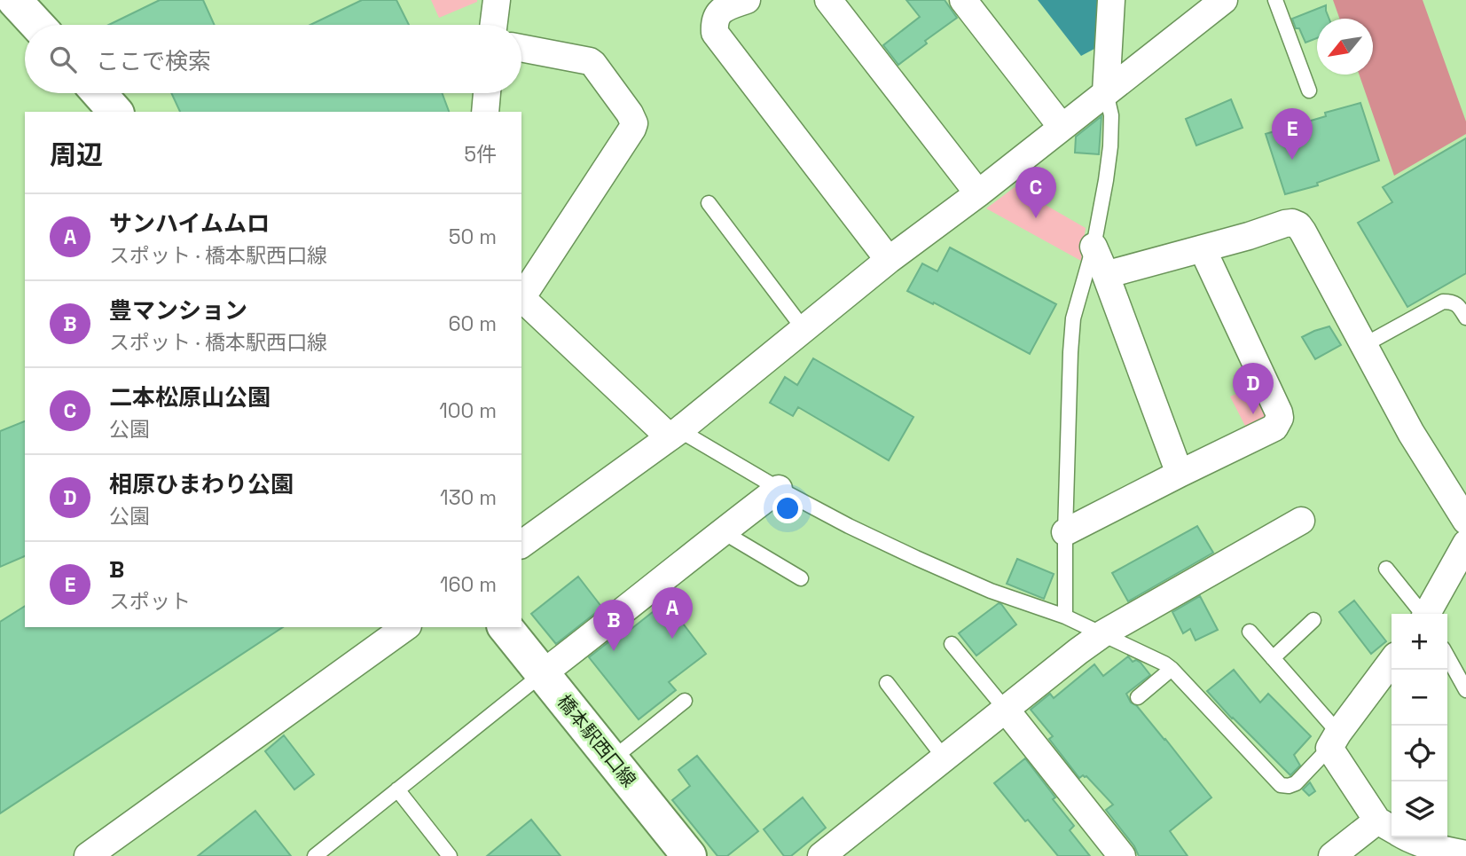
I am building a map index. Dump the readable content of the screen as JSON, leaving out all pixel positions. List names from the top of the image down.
{
  "streets": {
    "street": ["橋本駅西口線"]
  },
  "north": "bottom left",
  "page": {
    "search": "ここで検索",
    "pins": [
      "E",
      "C",
      "D",
      "A",
      "B"
    ],
    "heading": ["周辺", "5件"],
    "list": [
      {
        "mark": "A",
        "name": "サンハイムムロ",
        "note": "スポット · 橋本駅西口線",
        "value": "50 m"
      },
      {
        "mark": "B",
        "name": "豊マンション",
        "note": "スポット · 橋本駅西口線",
        "value": "60 m"
      },
      {
        "mark": "C",
        "name": "二本松原山公園",
        "note": "公園",
        "value": "100 m"
      },
      {
        "mark": "D",
        "name": "相原ひまわり公園",
        "note": "公園",
        "value": "130 m"
      },
      {
        "mark": "E",
        "name": "B",
        "note": "スポット",
        "value": "160 m"
      }
    ],
    "map_buttons": ["+", "−"]
  }
}
